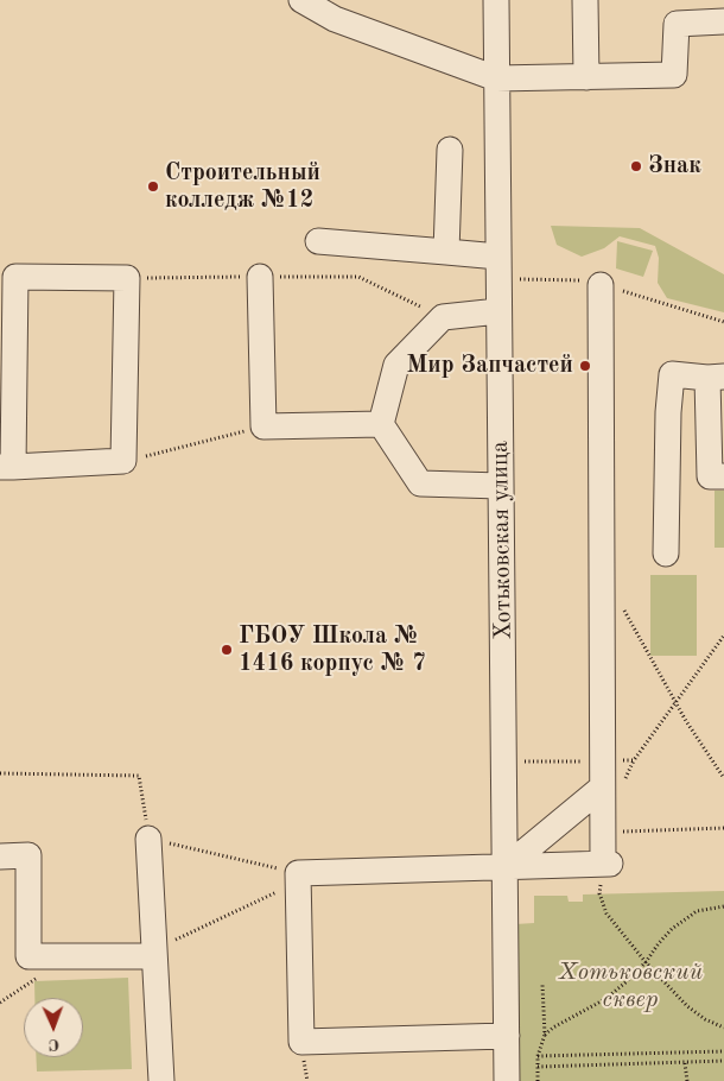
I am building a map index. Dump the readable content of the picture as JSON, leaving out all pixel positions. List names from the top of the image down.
{
  "streets": {
    "street": ["Хотьковская улица"]
  },
  "parks": ["Хотьковский сквер"],
  "places": [
    "Знак",
    "Строительный колледж №12",
    "Мир Запчастей",
    "ГБОУ Школа № 1416 корпус № 7"
  ],
  "north": "bottom"
}
